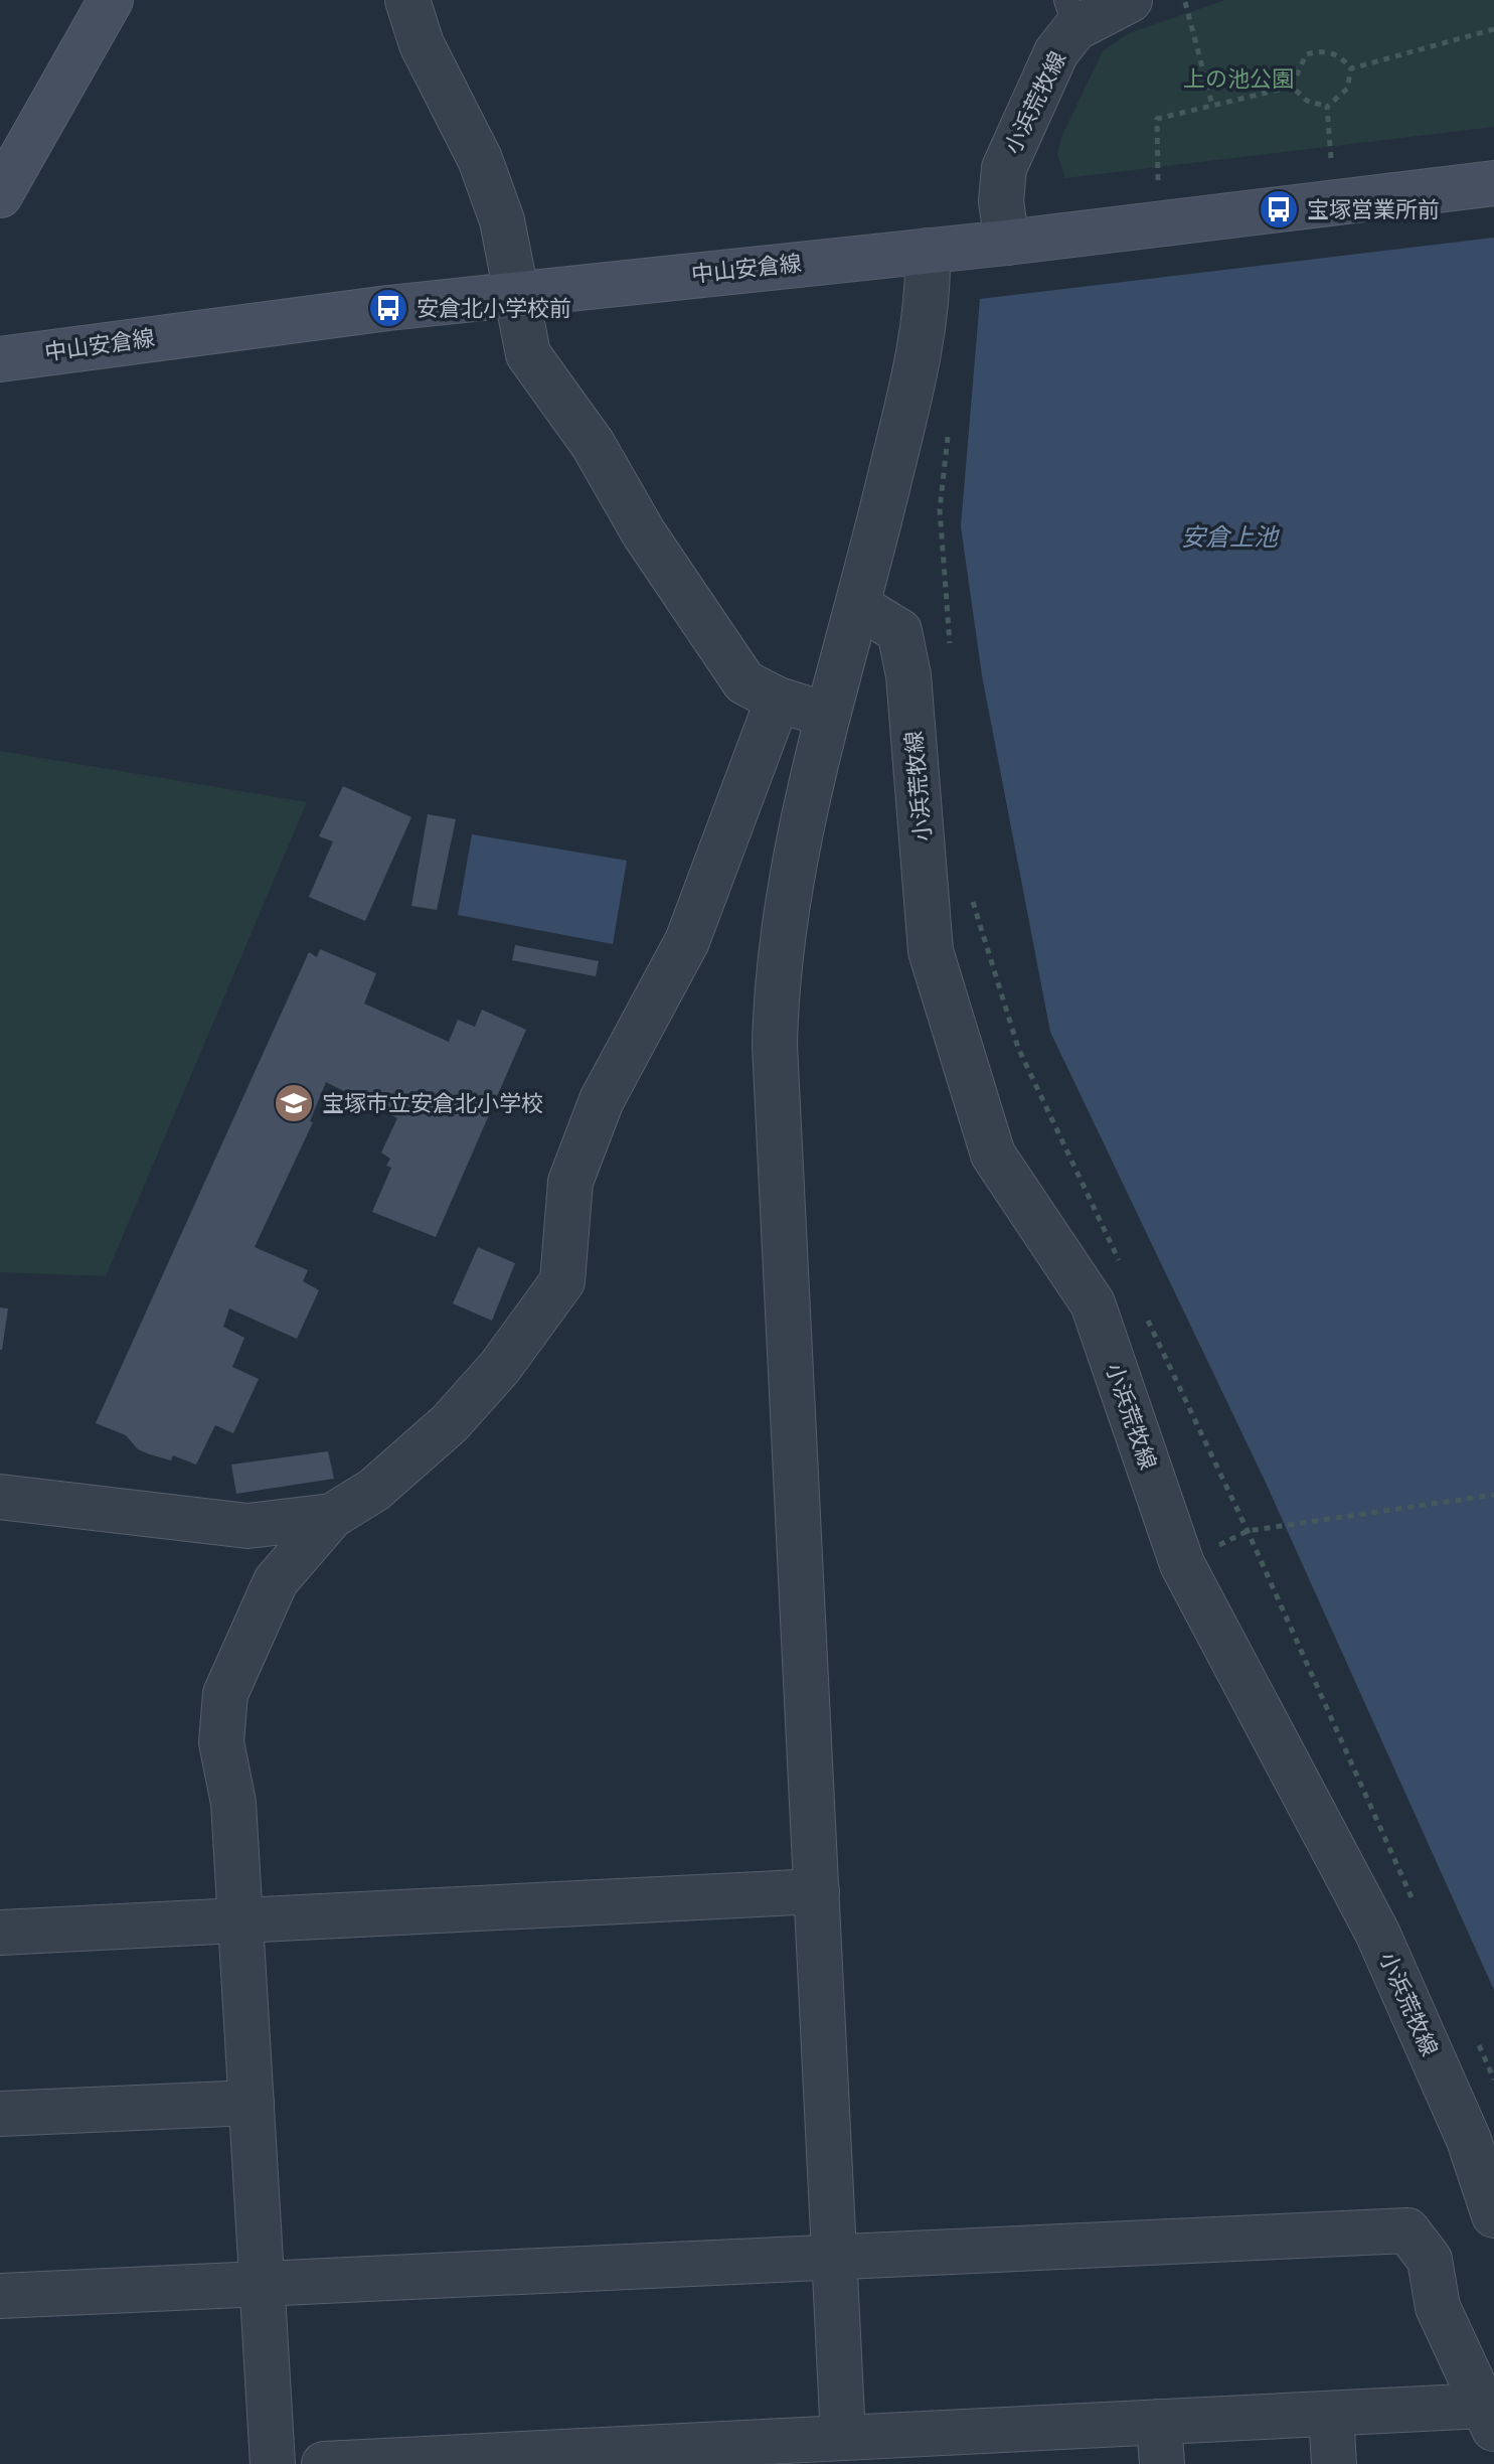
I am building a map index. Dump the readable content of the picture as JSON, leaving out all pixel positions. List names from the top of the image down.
{
  "streets": {
    "street": ["小浜荒牧線", "中山安倉線"]
  },
  "crossings": [
    ["小浜荒牧線", "中山安倉線"]
  ],
  "water": ["安倉上池"],
  "parks": ["上の池公園"],
  "places": {
    "bus stop": ["宝塚営業所前", "安倉北小学校前"],
    "school or university": ["宝塚市立安倉北小学校"]
  }
}
